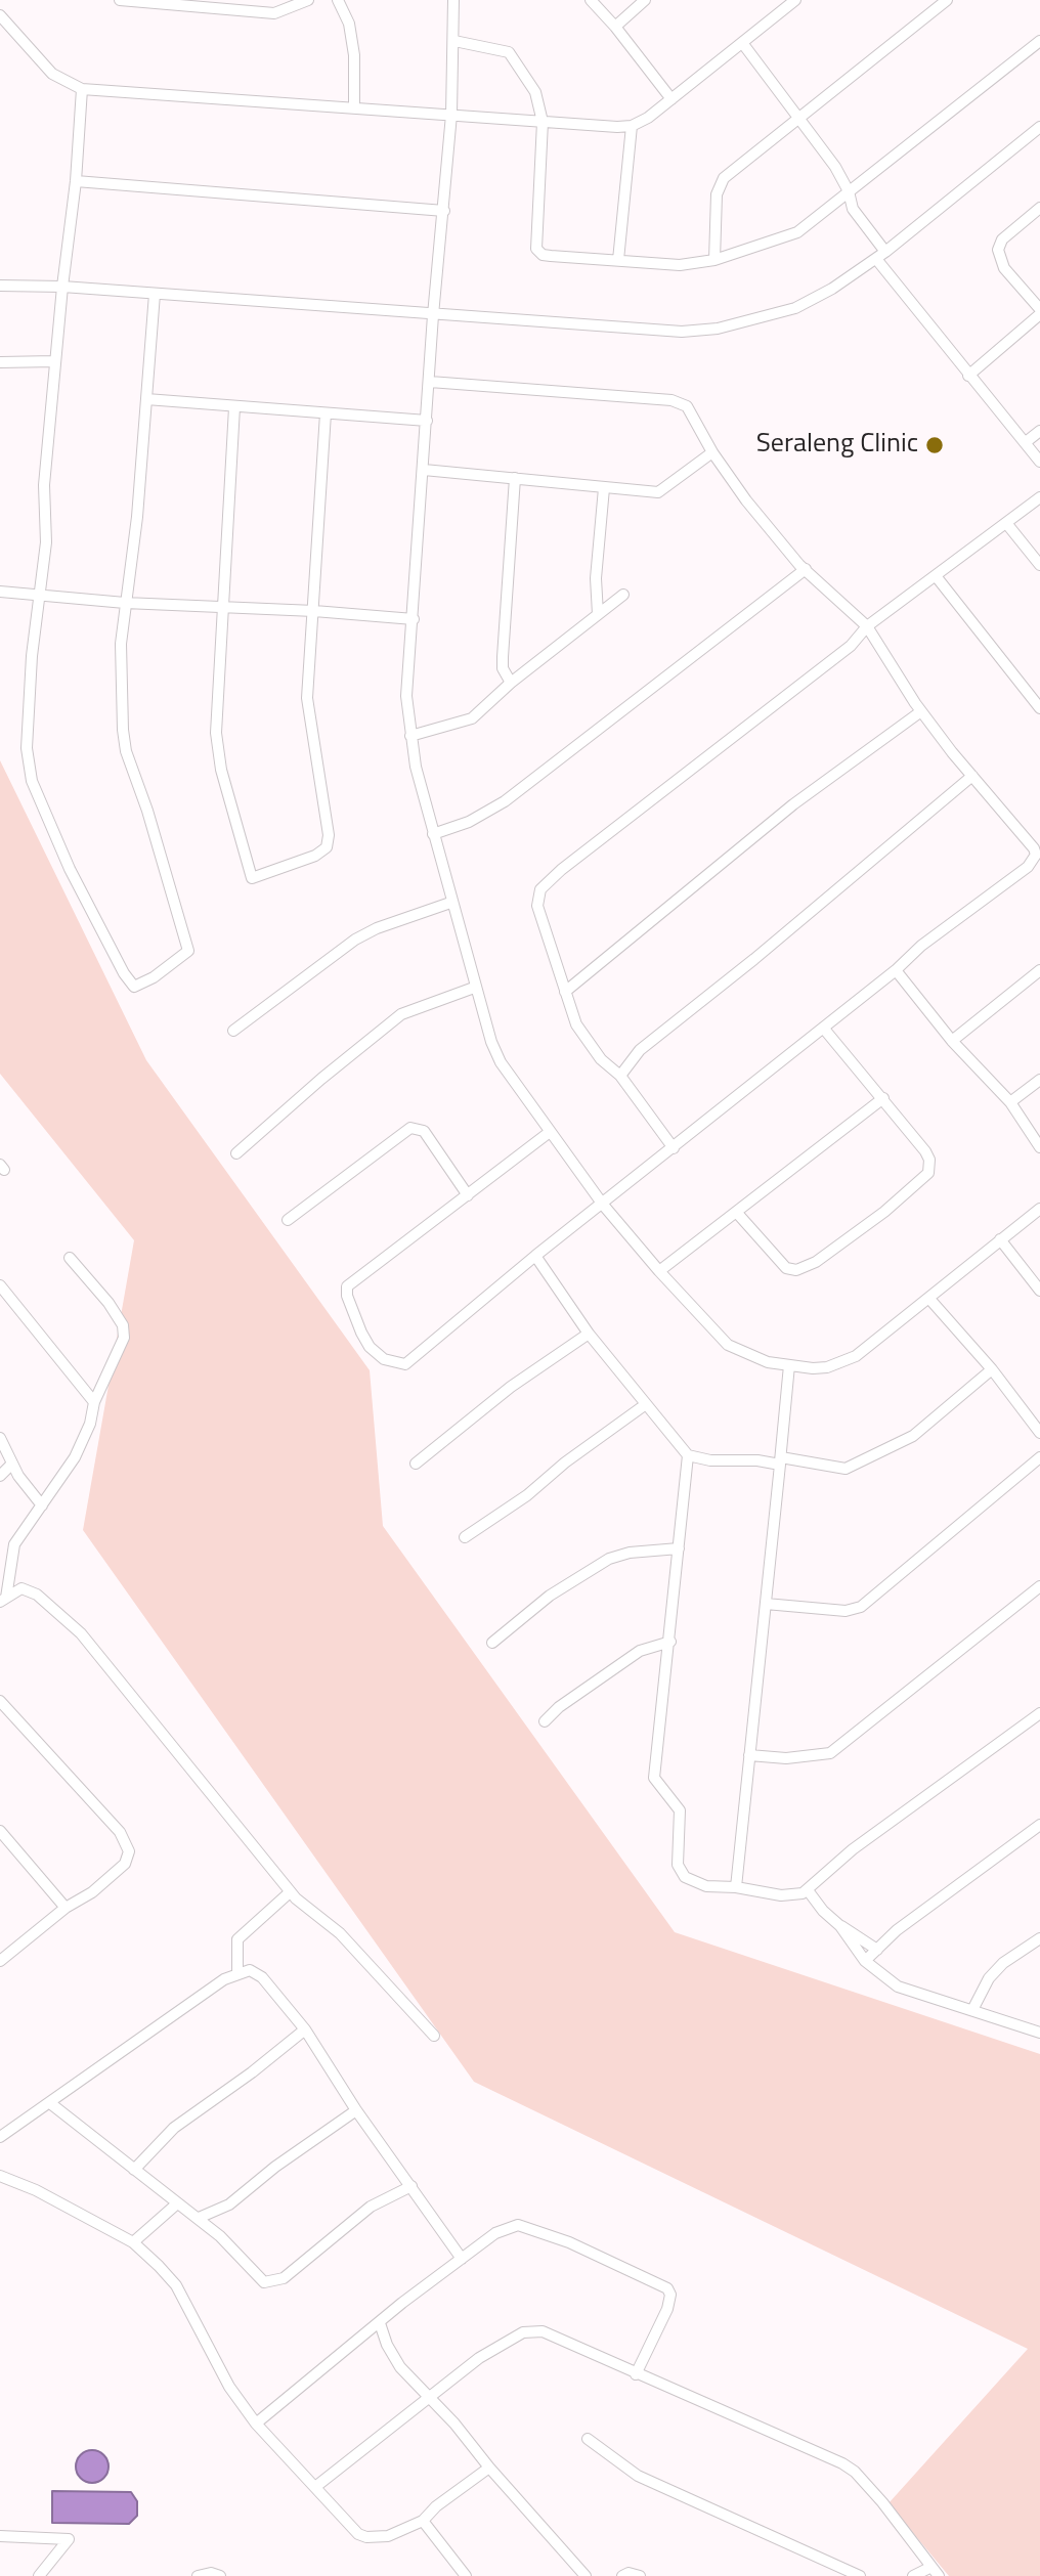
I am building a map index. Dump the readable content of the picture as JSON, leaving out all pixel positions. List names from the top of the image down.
{
  "places": ["Seraleng Clinic"]
}
